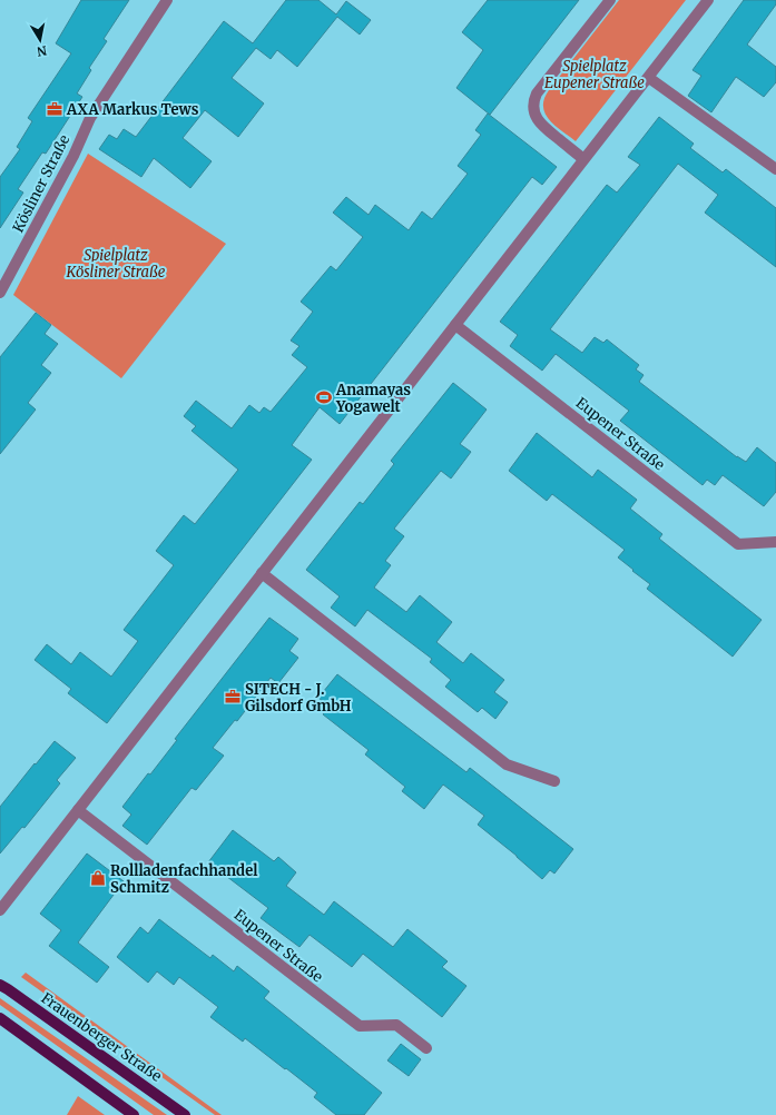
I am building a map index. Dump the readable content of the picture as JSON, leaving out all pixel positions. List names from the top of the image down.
{
  "streets": {
    "main road": ["Frauenberger Straße"],
    "street": ["Kösliner Straße", "Eupener Straße"]
  },
  "parks": ["Spielplatz Eupener Straße", "Spielplatz Kösliner Straße"],
  "places": {
    "office": ["AXA Markus Tews", "SITECH - J. Gilsdorf GmbH"],
    "sports": ["Anamayas Yogawelt"],
    "shop": ["Rollladenfachhandel Schmitz"]
  },
  "north": "bottom"
}
